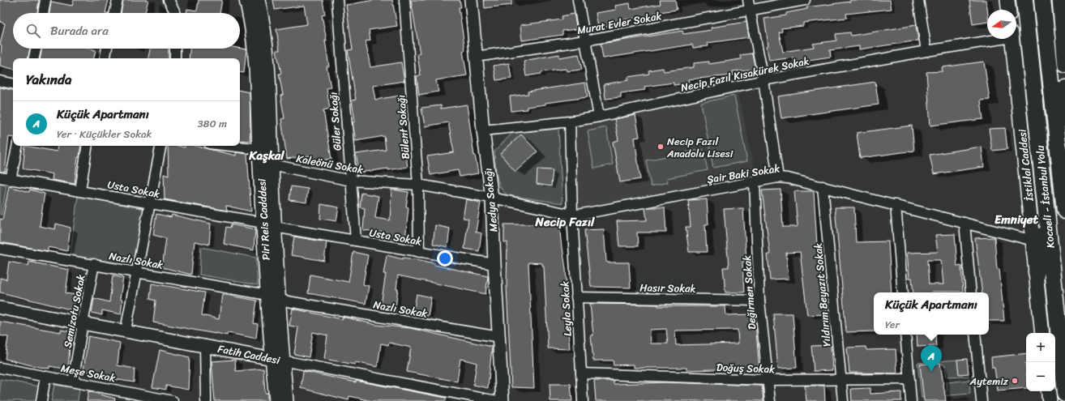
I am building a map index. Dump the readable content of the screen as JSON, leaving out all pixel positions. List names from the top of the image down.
{
  "streets": {
    "highway": ["Kocaeli - İstanbul Yolu"],
    "main road": ["İstiklal Caddesi", "Piri Reis Cadddesi"],
    "street": [
      "Murat Evler Sokak",
      "Necip Fazıl Kısakürek Sokak",
      "Güler Sokağı",
      "Bülent Sokağı",
      "Kaleönü Sokak",
      "Şair Baki Sokak",
      "Usta Sokak",
      "Medya Sokağı",
      "Nazlı Sokak",
      "Hasır Sokak",
      "Değirmen Sokak",
      "Yıldırım Beyazıt Sokak",
      "Leyla Sokak",
      "Semizotu Sokak",
      "Fatih Caddesi",
      "Doğuş Sokak",
      "Meşe Sokak"
    ]
  },
  "crossings": [
    ["Murat Evler Sokak", "Medya Sokağı"],
    ["Necip Fazıl Kısakürek Sokak", "Medya Sokağı"],
    ["Necip Fazıl Kısakürek Sokak", "Leyla Sokak"],
    ["Güler Sokağı", "Kaleönü Sokak"],
    ["Güler Sokağı", "Usta Sokak"],
    ["Bülent Sokağı", "Kaleönü Sokak"],
    ["Bülent Sokağı", "Usta Sokak"],
    ["Kaleönü Sokak", "Şair Baki Sokak"],
    ["Kaleönü Sokak", "Medya Sokağı"],
    ["Kaleönü Sokak", "Piri Reis Cadddesi"],
    ["İstiklal Caddesi", "Şair Baki Sokak"],
    ["Şair Baki Sokak", "Medya Sokağı"],
    ["Şair Baki Sokak", "Değirmen Sokak"],
    ["Şair Baki Sokak", "Yıldırım Beyazıt Sokak"],
    ["Şair Baki Sokak", "Leyla Sokak"],
    ["Usta Sokak", "Medya Sokağı"],
    ["Usta Sokak", "Piri Reis Cadddesi"],
    ["Medya Sokağı", "Nazlı Sokak"],
    ["Piri Reis Cadddesi", "Nazlı Sokak"],
    ["Piri Reis Cadddesi", "Fatih Caddesi"],
    ["Nazlı Sokak", "Semizotu Sokak"],
    ["Hasır Sokak", "Değirmen Sokak"],
    ["Hasır Sokak", "Leyla Sokak"],
    ["Değirmen Sokak", "Doğuş Sokak"],
    ["Yıldırım Beyazıt Sokak", "Doğuş Sokak"],
    ["Leyla Sokak", "Doğuş Sokak"],
    ["Semizotu Sokak", "Fatih Caddesi"],
    ["Semizotu Sokak", "Meşe Sokak"]
  ],
  "districts": ["Kaşkal", "Emniyet", "Necip Fazıl"],
  "places": ["Necip Fazıl Anadolu Lisesi", "Aytemiz"],
  "north": "left",
  "page": {
    "search": "Burada ara",
    "heading": "Yakında",
    "list": [
      {
        "mark": "A",
        "name": "Küçük Apartmanı",
        "note": "Yer · Küçükler Sokak",
        "value": "380 m"
      }
    ],
    "popup": ["Küçük Apartmanı", "Yer"],
    "map_buttons": ["+", "−"],
    "pins": "A"
  }
}
